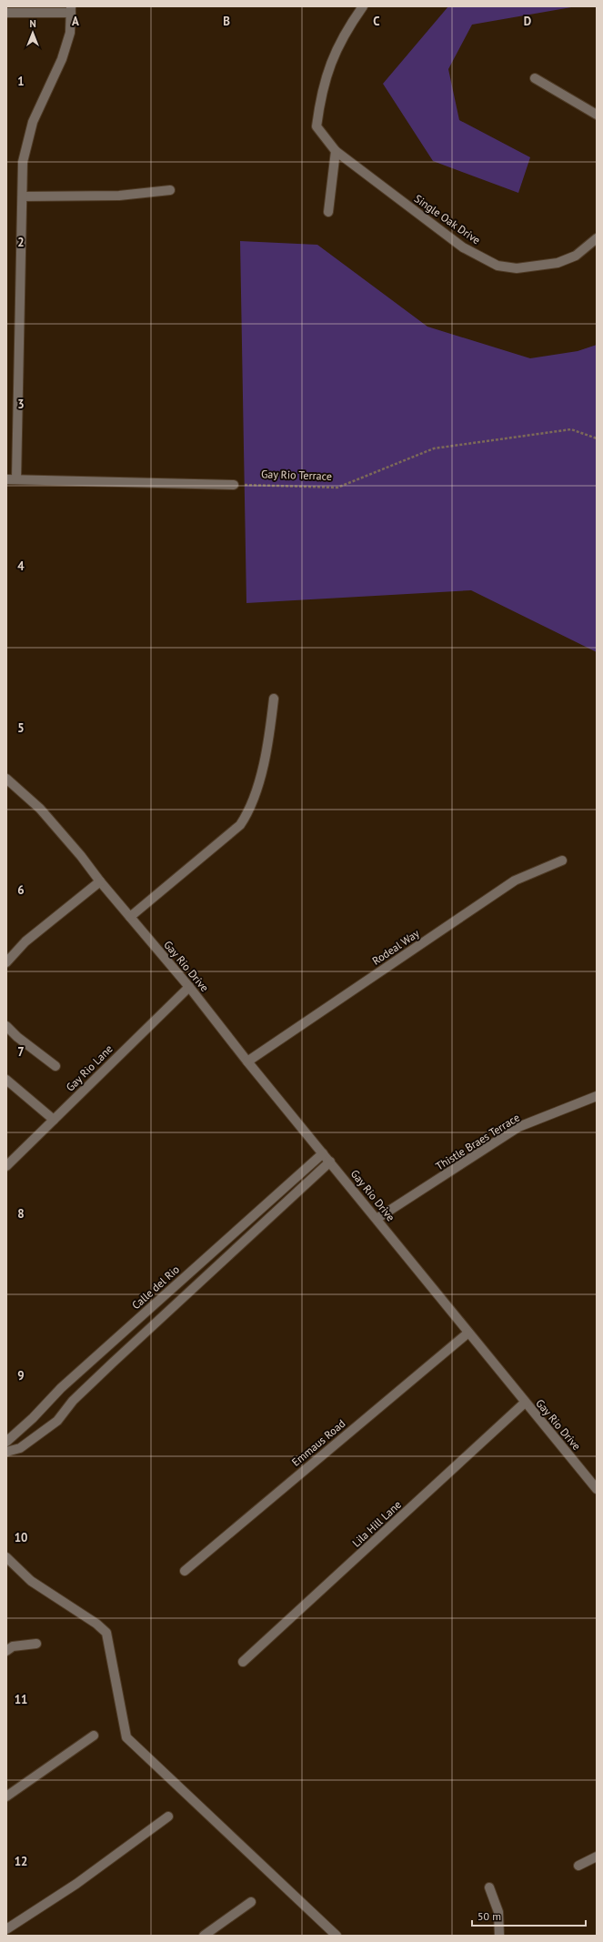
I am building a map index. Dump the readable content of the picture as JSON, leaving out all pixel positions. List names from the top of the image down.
{
  "streets": {
    "street": [
      "Single Oak Drive",
      "Rodeal Way",
      "Gay Rio Drive",
      "Gay Rio Lane",
      "Thistle Braes Terrace",
      "Calle del Rio",
      "Emmaus Road",
      "Lila Hill Lane"
    ],
    "path": ["Gay Rio Terrace"]
  },
  "crossings": [
    ["Rodeal Way", "Gay Rio Drive"],
    ["Gay Rio Drive", "Gay Rio Lane"],
    ["Gay Rio Drive", "Thistle Braes Terrace"],
    ["Gay Rio Drive", "Calle del Rio"],
    ["Gay Rio Drive", "Emmaus Road"],
    ["Gay Rio Drive", "Lila Hill Lane"]
  ],
  "scale_bar": "50 m",
  "north": "top",
  "grid": {
    "columns": [
      "A",
      "B",
      "C",
      "D"
    ],
    "rows": [
      "1",
      "2",
      "3",
      "4",
      "5",
      "6",
      "7",
      "8",
      "9",
      "10",
      "11",
      "12"
    ]
  }
}
